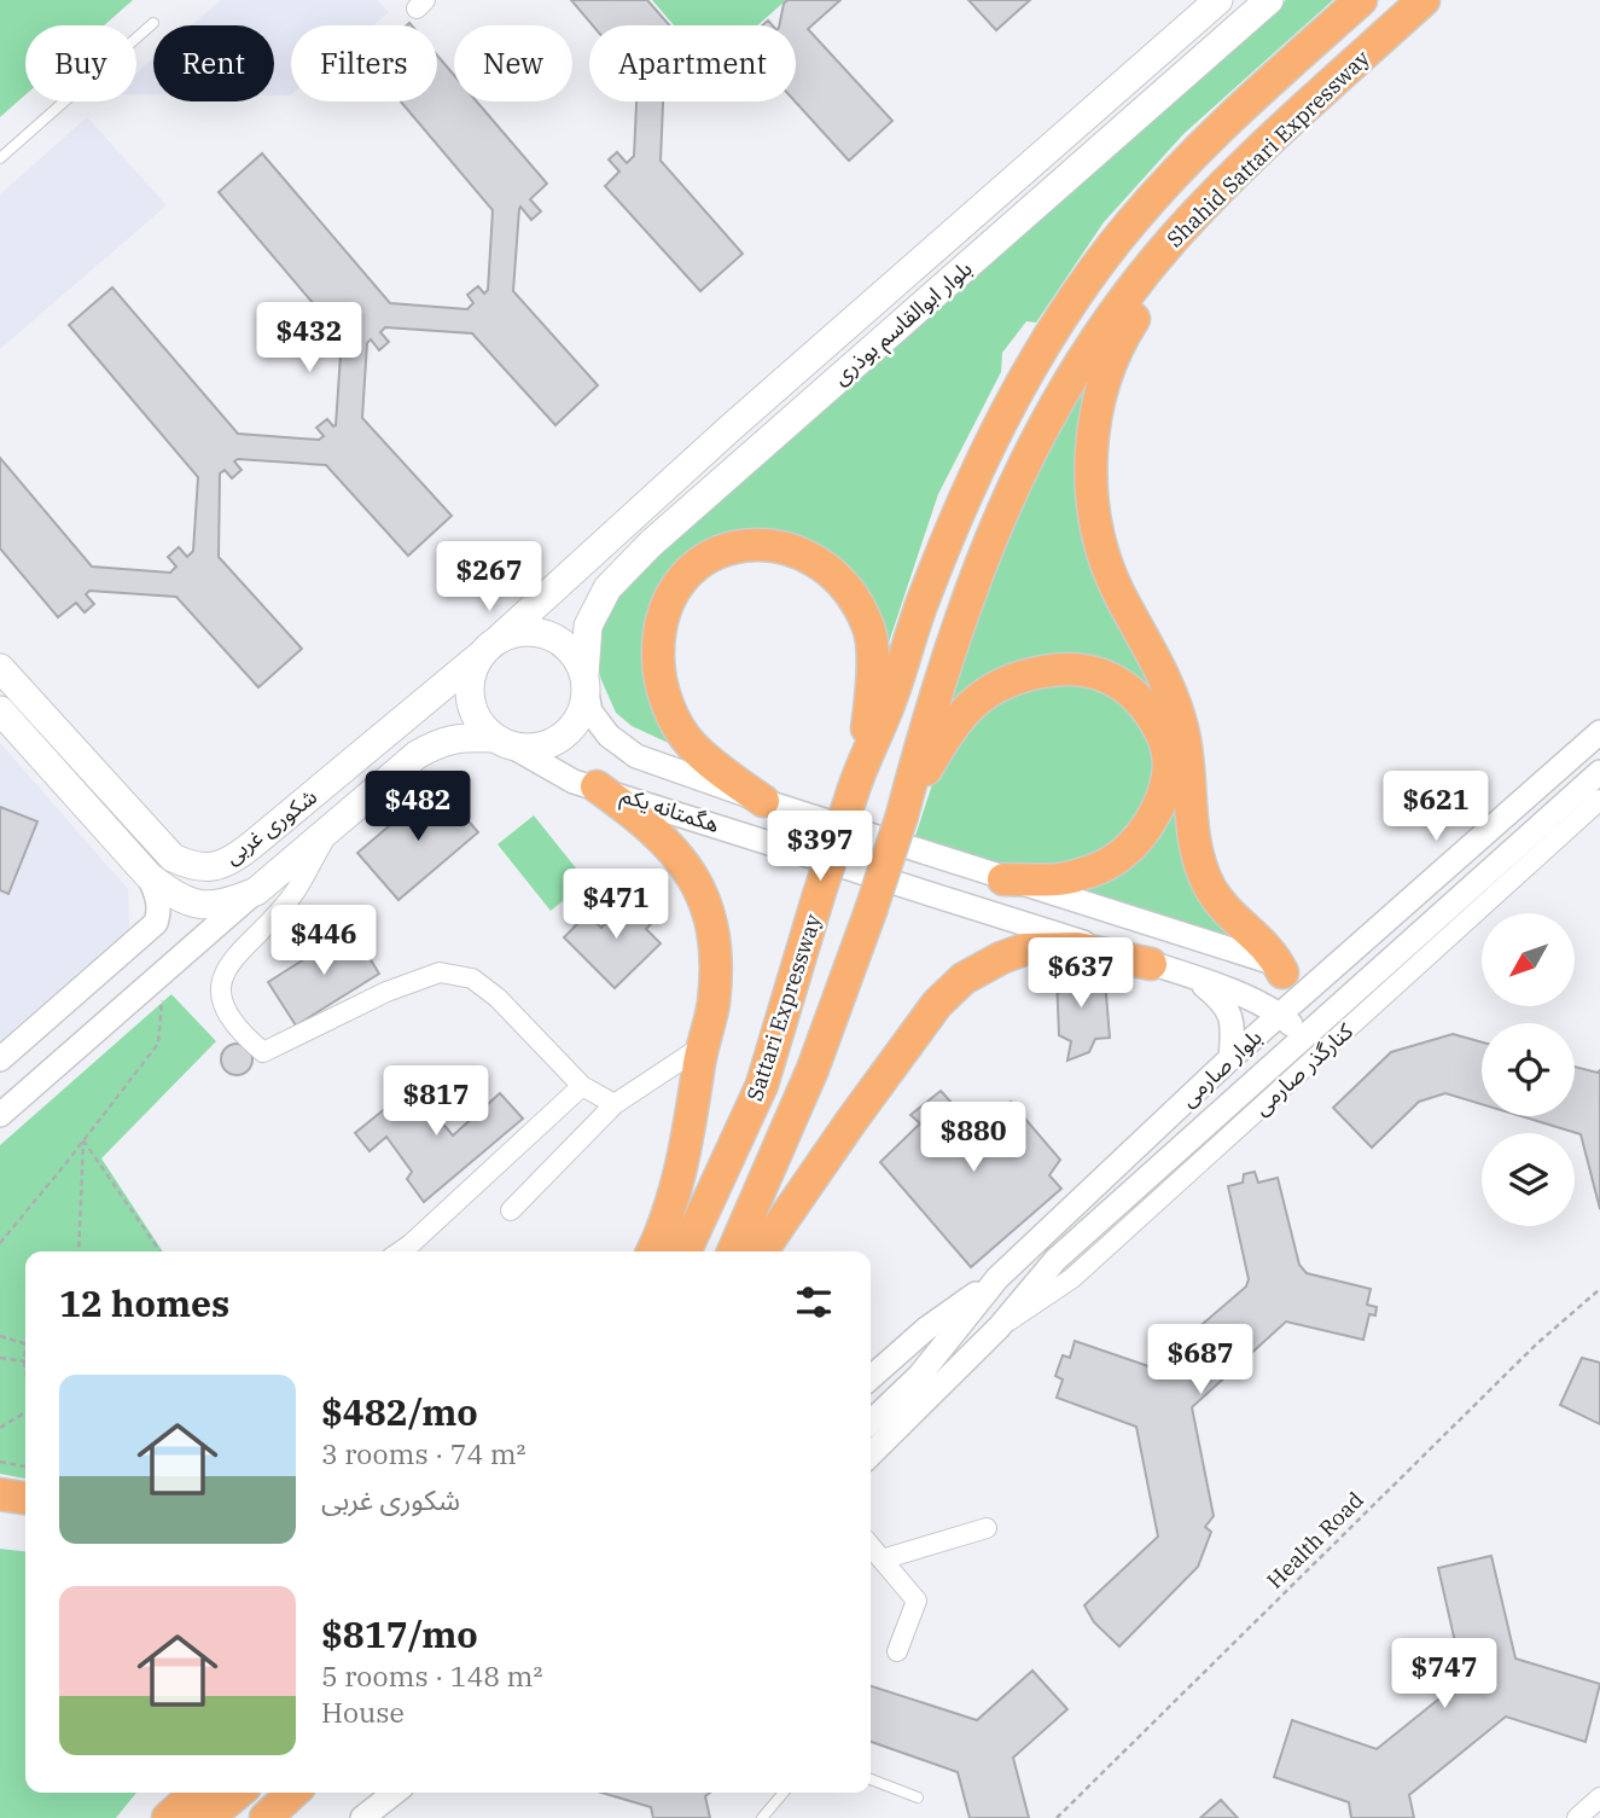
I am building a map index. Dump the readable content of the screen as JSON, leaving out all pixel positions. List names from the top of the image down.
{
  "streets": {
    "highway": ["Shahid Sattari Expressway", "Sattari Expressway"],
    "main road": ["بلوار ابوالقاسم بوذری", "شکوری غربی"],
    "street": ["هگمتانه یکم", "بلوار صارمی", "کنارگذر صارمی"],
    "path": ["Health Road"]
  },
  "crossings": [
    ["Shahid Sattari Expressway", "Sattari Expressway"],
    ["بلوار ابوالقاسم بوذری", "هگمتانه یکم"],
    ["بلوار ابوالقاسم بوذری", "شکوری غربی"],
    ["هگمتانه یکم", "شکوری غربی"],
    ["هگمتانه یکم", "بلوار صارمی"],
    ["بلوار صارمی", "کنارگذر صارمی"]
  ],
  "north": "bottom left",
  "page": {
    "chip": [
      "Buy",
      "Rent",
      "Filters",
      "New",
      "Apartment"
    ],
    "price": [
      "$432",
      "$267",
      "$482",
      "$621",
      "$397",
      "$471",
      "$446",
      "$637",
      "$817",
      "$880",
      "$687",
      "$747"
    ],
    "heading": "12 homes",
    "list": [
      {
        "name": "$482/mo",
        "note": "3 rooms · 74 m² · شکوری غربی"
      },
      {
        "name": "$817/mo",
        "note": "5 rooms · 148 m² · House"
      }
    ]
  }
}
